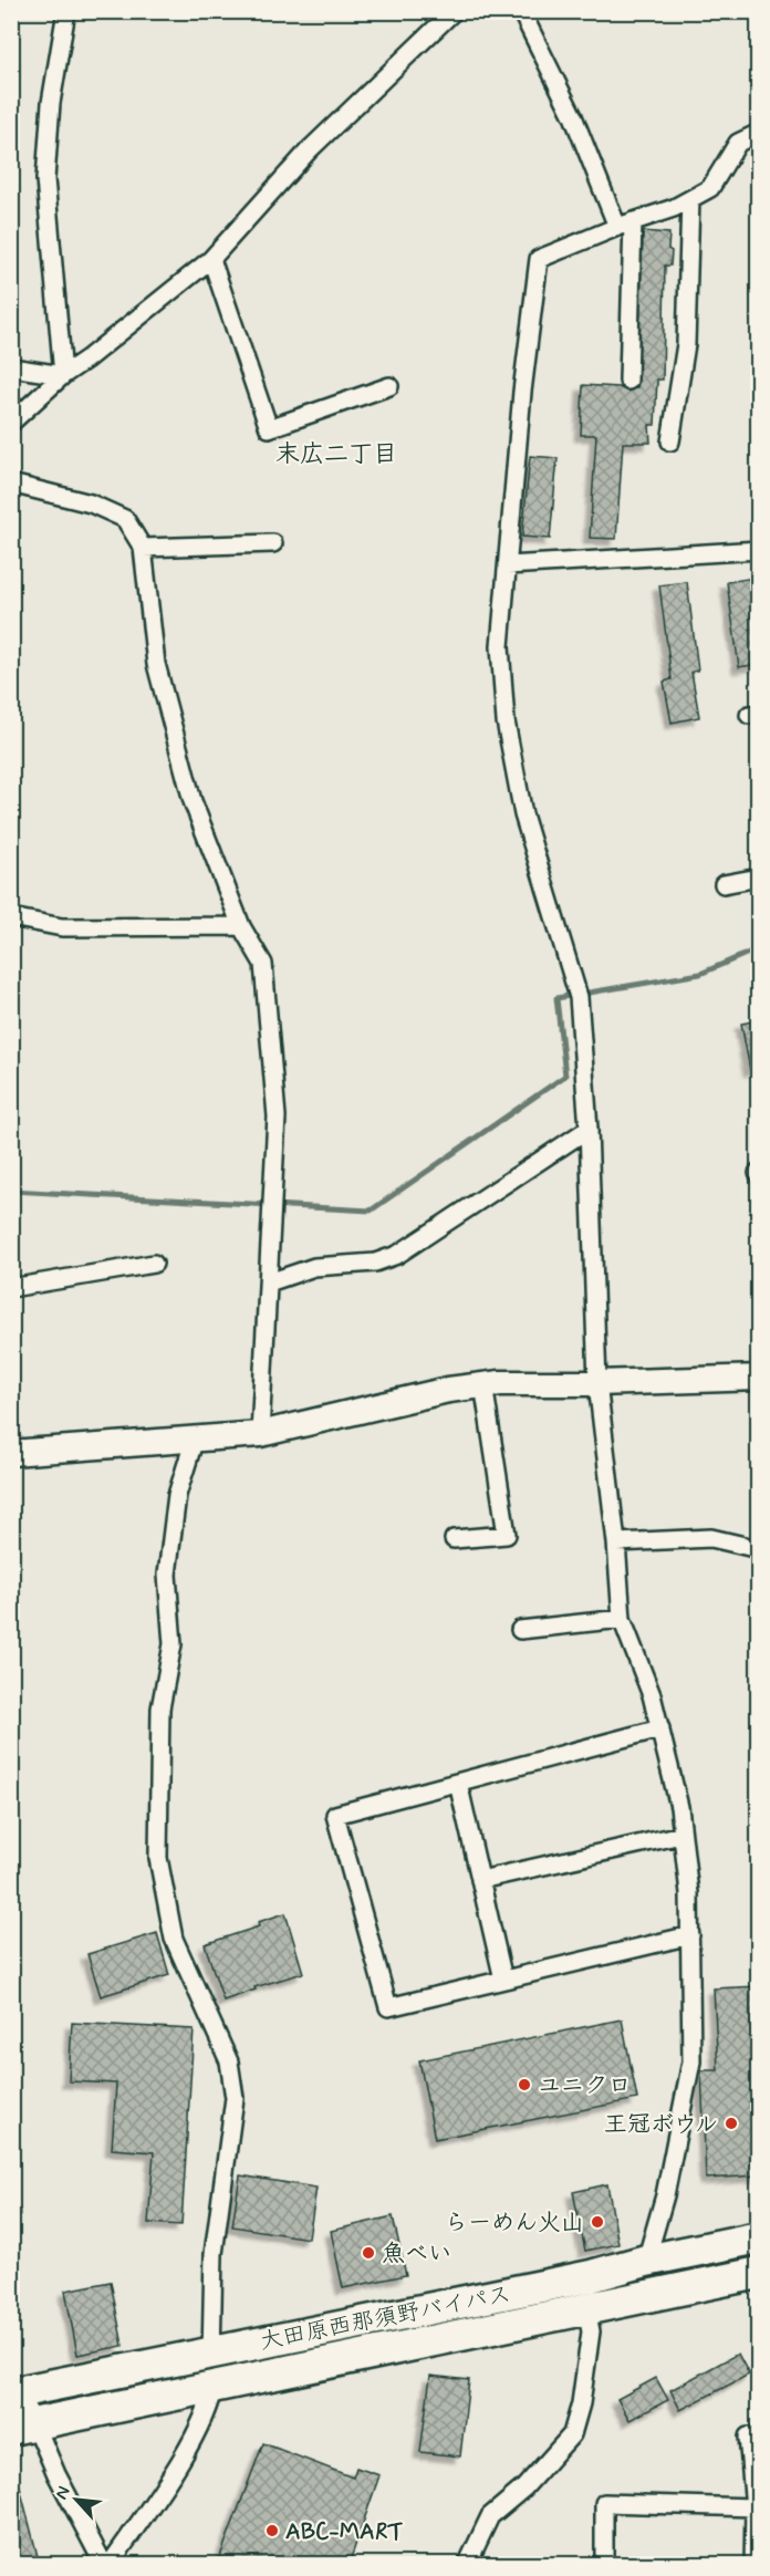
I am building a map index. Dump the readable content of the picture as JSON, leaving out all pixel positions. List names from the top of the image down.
{
  "streets": {
    "highway": ["大田原西那須野バイパス"]
  },
  "districts": ["末広二丁目"],
  "places": [
    "ユニクロ",
    "王冠ボウル",
    "らーめん火山",
    "魚べい",
    "ABC-MART"
  ],
  "north": "top left"
}
